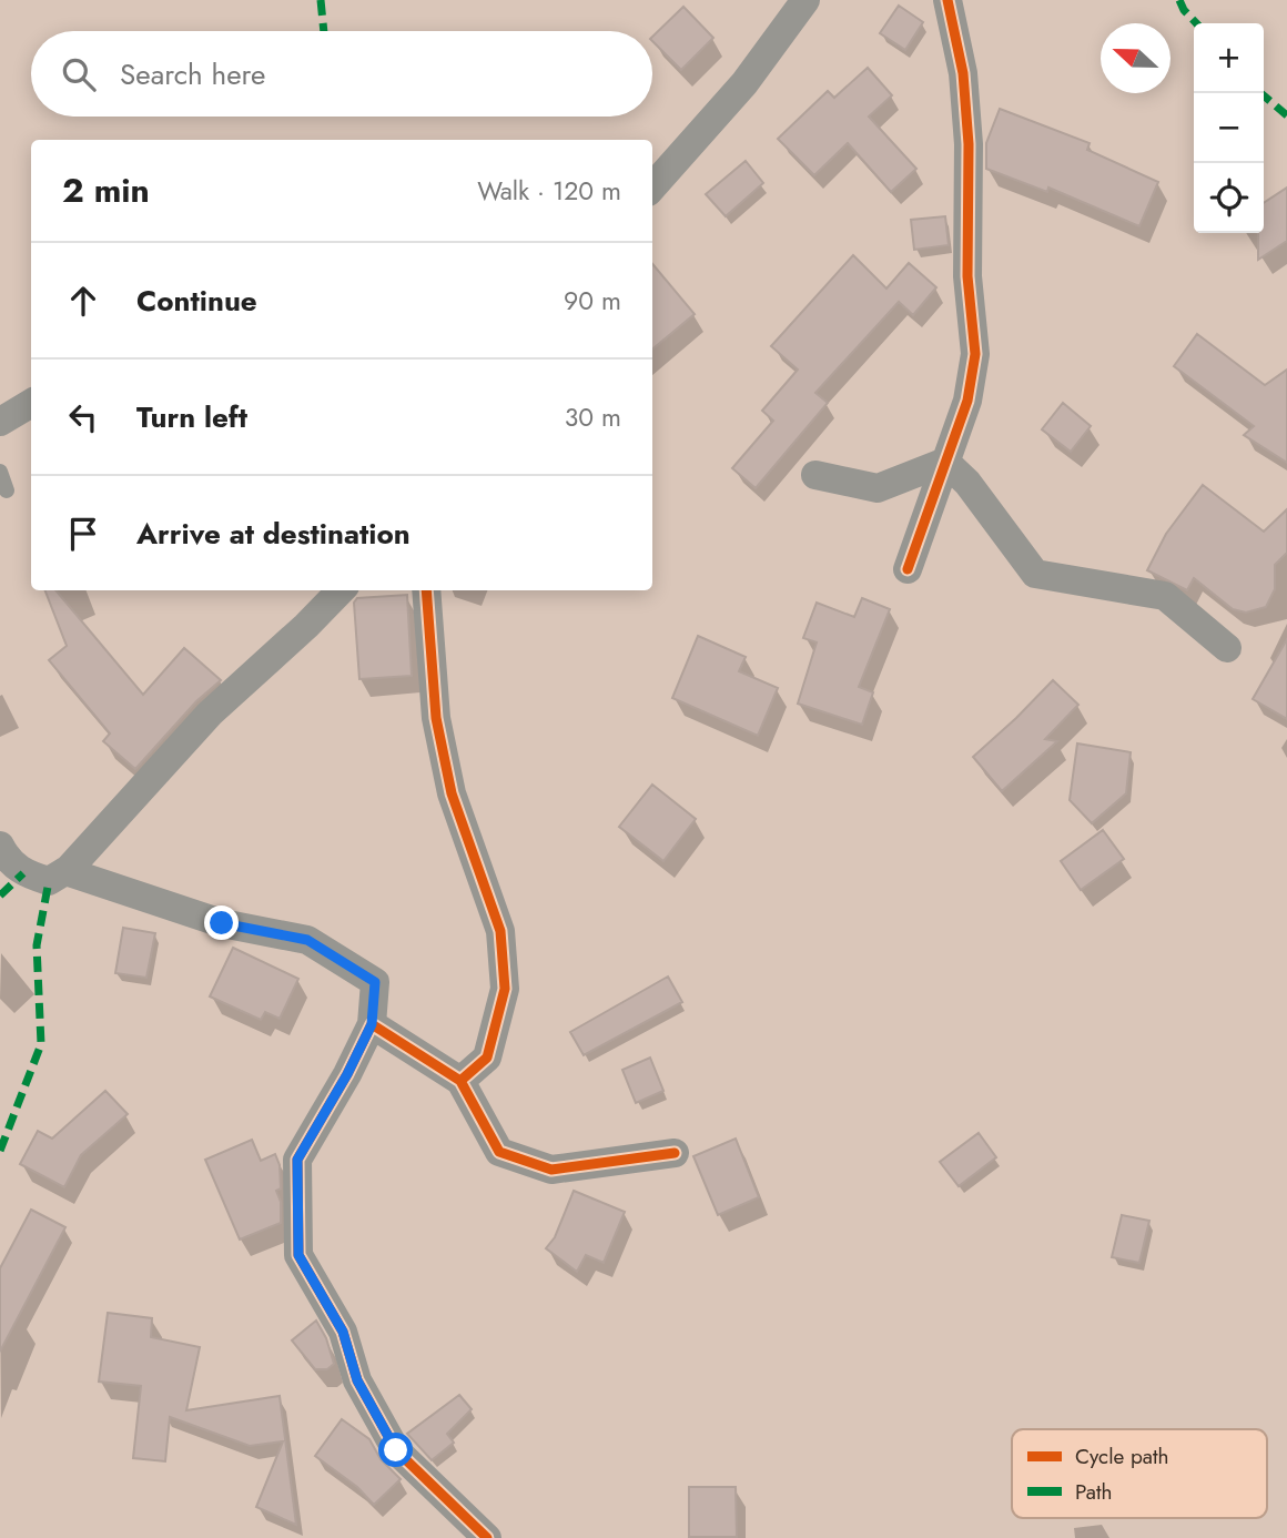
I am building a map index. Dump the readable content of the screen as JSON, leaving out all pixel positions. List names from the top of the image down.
{
  "legend": ["Cycle path", "Path"],
  "north": "left",
  "page": {
    "map_buttons": ["+", "−"],
    "search": "Search here",
    "heading": ["2 min", "Walk · 120 m"],
    "list": [
      ["Continue", "90 m"],
      ["Turn left", "30 m"],
      "Arrive at destination"
    ]
  }
}
